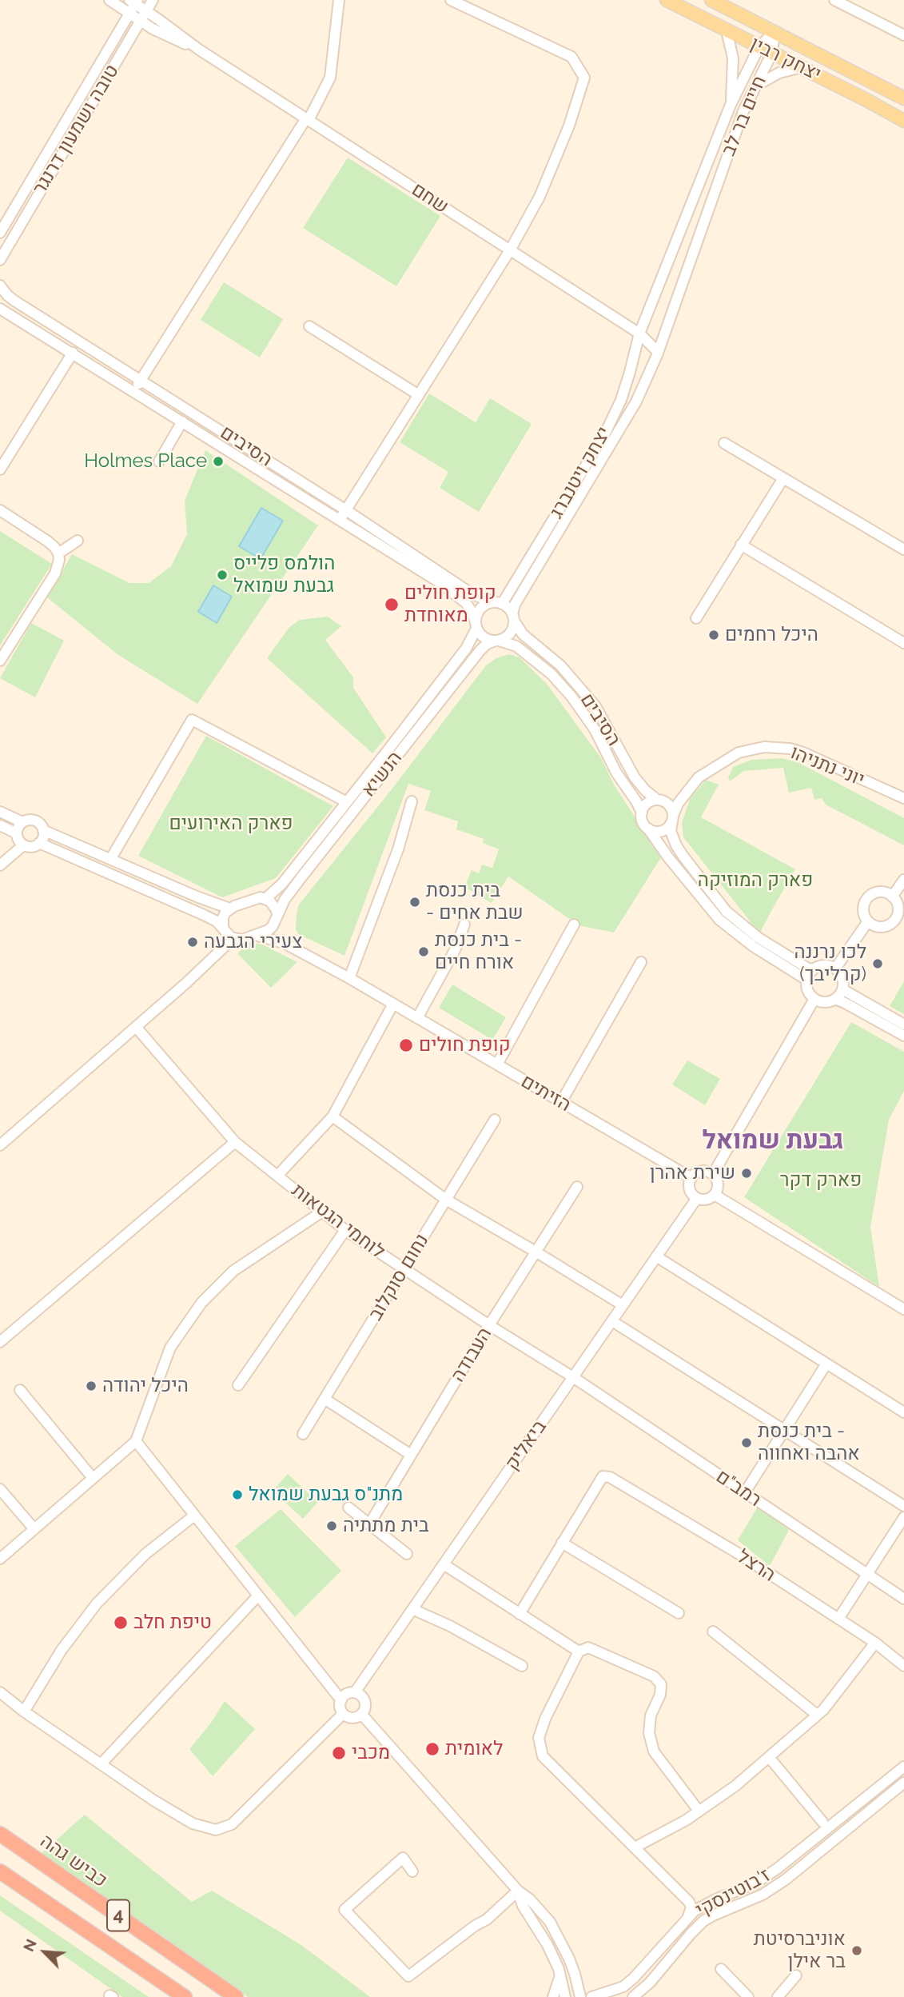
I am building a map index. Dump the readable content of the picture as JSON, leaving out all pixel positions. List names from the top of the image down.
{
  "streets": {
    "highway": ["כביש גהה", "4"],
    "main road": ["יצחק רבין"],
    "street": [
      "חיים בר לב",
      "טובה ושמעון דרנגר",
      "שחם",
      "הסיבים",
      "יצחק ויטנברג",
      "יוני נתניהו",
      "הנשיא",
      "הזיתים",
      "לוחמי הגטאות",
      "נחום סוקלוב",
      "העבודה",
      "ביאליק",
      "רמב\"ם",
      "הרצל",
      "ז'בוטינסקי"
    ]
  },
  "crossings": [
    ["יצחק רבין", "חיים בר לב"],
    ["חיים בר לב", "שחם"],
    ["חיים בר לב", "הסיבים"],
    ["חיים בר לב", "יצחק ויטנברג"],
    ["חיים בר לב", "הנשיא"],
    ["טובה ושמעון דרנגר", "שחם"],
    ["שחם", "יצחק ויטנברג"],
    ["הסיבים", "יצחק ויטנברג"],
    ["הסיבים", "יוני נתניהו"],
    ["הסיבים", "הנשיא"],
    ["יצחק ויטנברג", "הנשיא"],
    ["הנשיא", "הזיתים"],
    ["הזיתים", "ביאליק"],
    ["לוחמי הגטאות", "נחום סוקלוב"],
    ["לוחמי הגטאות", "העבודה"],
    ["לוחמי הגטאות", "ביאליק"],
    ["לוחמי הגטאות", "רמב\"ם"],
    ["ביאליק", "רמב\"ם"]
  ],
  "districts": ["גבעת שמואל"],
  "parks": ["פארק האירועים", "פארק המוזיקה", "פארק דקר"],
  "places": [
    "Holmes Place",
    "הולמס פלייס גבעת שמואל",
    "קופת חולים מאוחדת",
    "היכל רחמים",
    "בית כנסת - שבת אחים",
    "צעירי הגבעה",
    "בית כנסת - אורח חיים",
    "לכו נרננה (קרליבך)",
    "קופת חולים",
    "שירת אהרן",
    "היכל יהודה",
    "בית כנסת - אהבה ואחווה",
    "מתנ\"ס גבעת שמואל",
    "בית מתתיה",
    "טיפת חלב",
    "לאומית",
    "מכבי",
    "אוניברסיטת בר אילן"
  ],
  "north": "top left"
}
